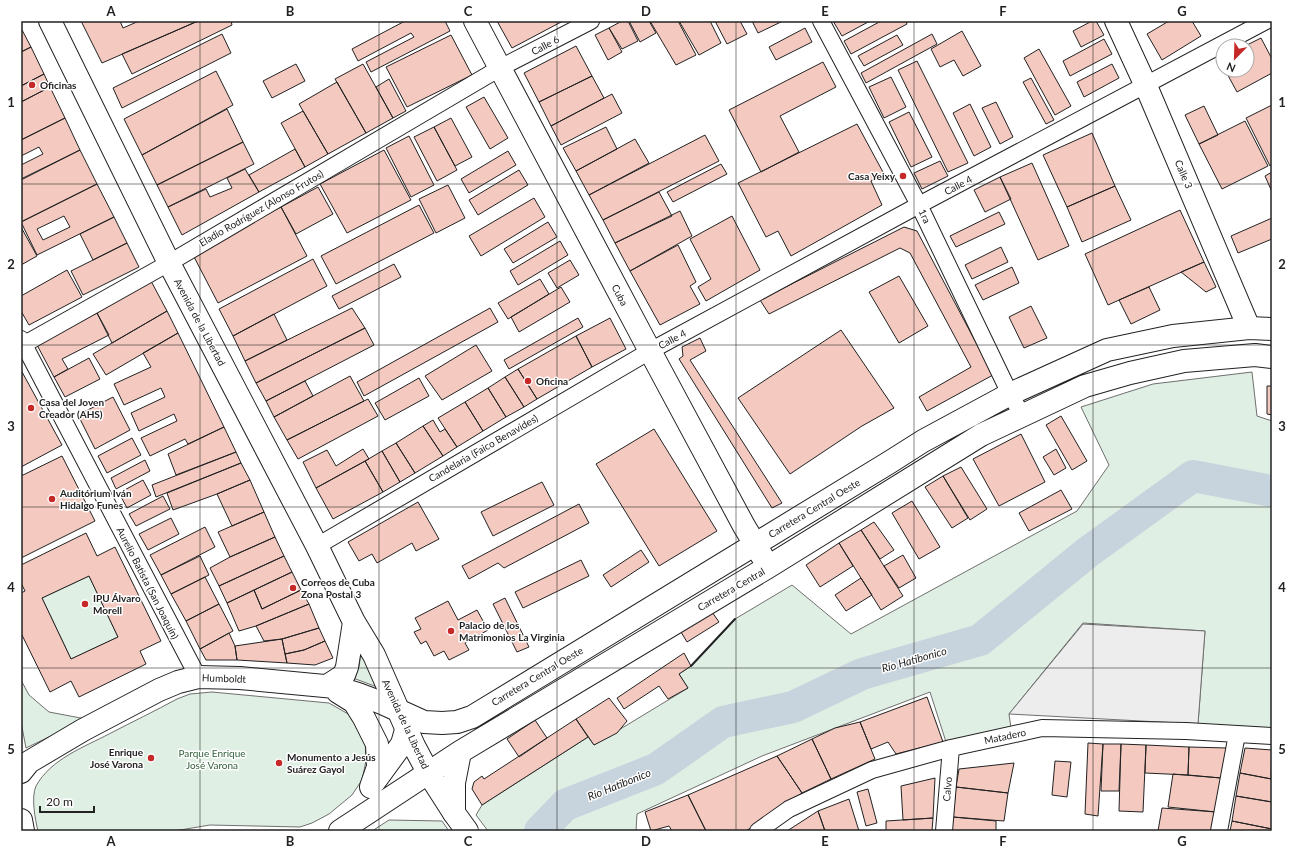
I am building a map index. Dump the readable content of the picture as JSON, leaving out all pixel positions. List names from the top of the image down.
{
  "streets": {
    "main road": [
      "Calle 3",
      "Cuba",
      "Avenida de la Libertad",
      "Carretera Central Oeste",
      "Carretera Central",
      "Humboldt"
    ],
    "street": [
      "Calle 6",
      "Calle 4",
      "Eladio Rodríguez (Alonso Frutos)",
      "1ra",
      "Candelaria (Faico Benavides)",
      "Aurelio Batista (San Joaquín)",
      "Matadero",
      "Calvo"
    ]
  },
  "crossings": [
    ["Calle 6", "Eladio Rodríguez (Alonso Frutos)"],
    ["Calle 6", "Cuba"],
    ["Calle 3", "Calle 4"],
    ["Calle 3", "Carretera Central Oeste"],
    ["Calle 4", "1ra"],
    ["Calle 4", "Cuba"],
    ["Calle 4", "Candelaria (Faico Benavides)"],
    ["Eladio Rodríguez (Alonso Frutos)", "Cuba"],
    ["Eladio Rodríguez (Alonso Frutos)", "Avenida de la Libertad"],
    ["Eladio Rodríguez (Alonso Frutos)", "Aurelio Batista (San Joaquín)"],
    ["1ra", "Carretera Central Oeste"],
    ["Cuba", "Candelaria (Faico Benavides)"],
    ["Cuba", "Carretera Central Oeste"],
    ["Cuba", "Carretera Central"],
    ["Avenida de la Libertad", "Candelaria (Faico Benavides)"],
    ["Avenida de la Libertad", "Carretera Central Oeste"],
    ["Avenida de la Libertad", "Humboldt"],
    ["Carretera Central Oeste", "Humboldt"],
    ["Aurelio Batista (San Joaquín)", "Humboldt"],
    ["Matadero", "Calvo"]
  ],
  "water": ["Río Hatibonico"],
  "parks": ["Parque Enrique José Varona"],
  "places": [
    "Oficinas",
    "Casa Yeixy",
    "Oficina",
    "Casa del Joven Creador (AHS)",
    "Auditórium Iván Hidalgo Funes",
    "Correos de Cuba Zona Postal 3",
    "IPU Álvaro Morell",
    "Palacio de los Matrimonios La Virginia",
    "Enrique José Varona",
    "Monumento a Jesús Suárez Gayol"
  ],
  "scale_bar": "20 m",
  "north": "bottom left",
  "grid": {
    "columns": [
      "A",
      "B",
      "C",
      "D",
      "E",
      "F",
      "G"
    ],
    "rows": [
      "1",
      "2",
      "3",
      "4",
      "5"
    ]
  }
}
